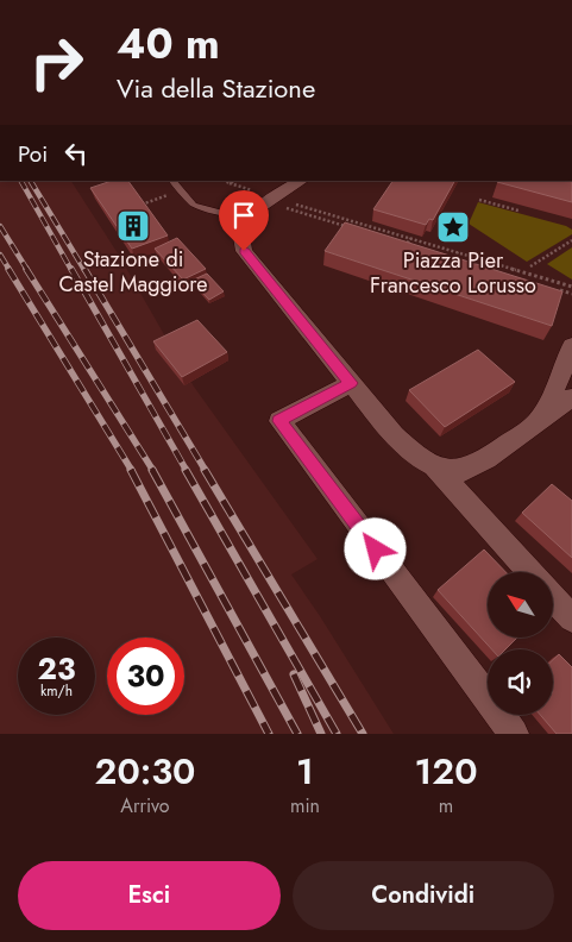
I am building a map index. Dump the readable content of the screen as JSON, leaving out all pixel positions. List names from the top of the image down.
{
  "places": {
    "building": ["Stazione di Castel Maggiore"],
    "place": ["Piazza Pier Francesco Lorusso"]
  },
  "north": "top left",
  "page": {
    "turn": ["40 m", "Via della Stazione"],
    "then": "Poi",
    "speed": "23 km/h",
    "limit": "30",
    "eta": [
      "20:30",
      "Arrivo",
      "1",
      "min",
      "120",
      "m"
    ],
    "buttons": ["Esci", "Condividi"]
  }
}
